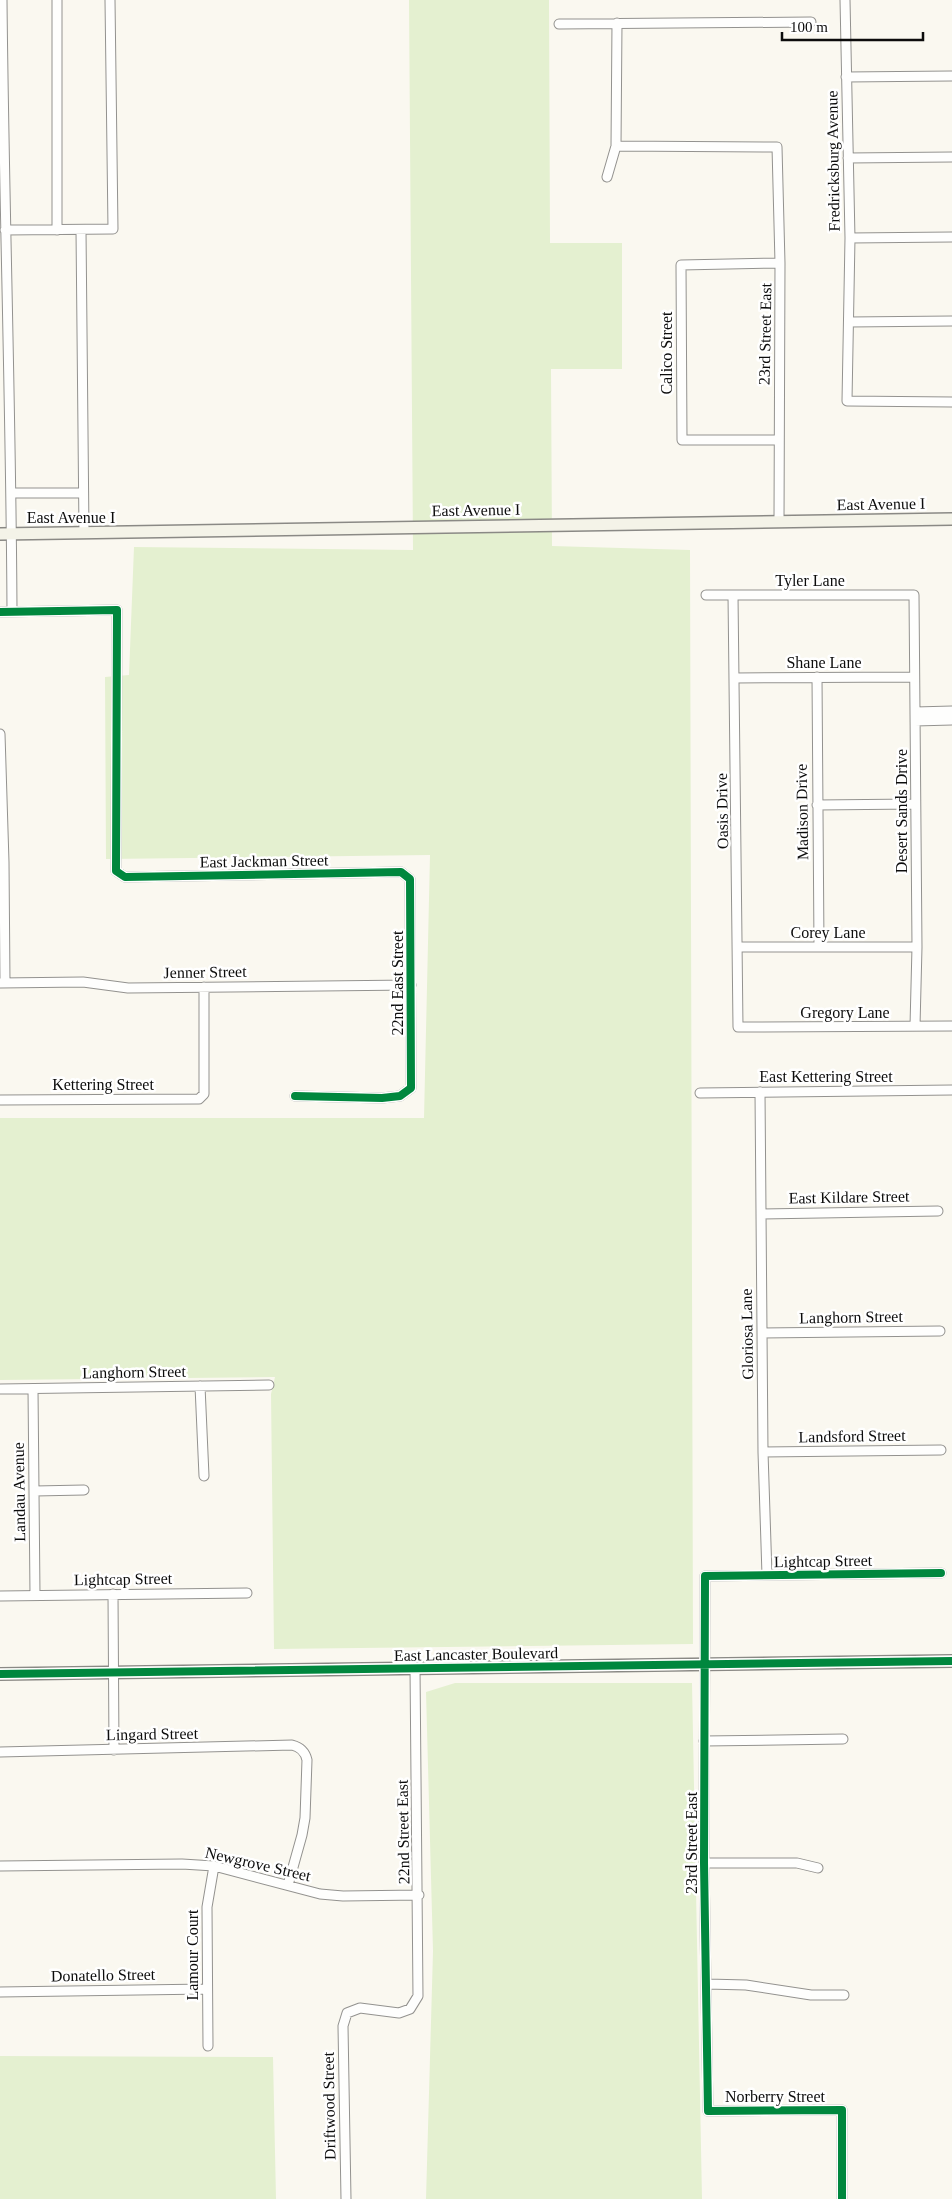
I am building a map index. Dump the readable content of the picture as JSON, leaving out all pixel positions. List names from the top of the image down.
{
  "streets": {
    "main road": ["East Avenue I", "East Lancaster Boulevard"],
    "street": [
      "Fredricksburg Avenue",
      "23rd Street East",
      "Calico Street",
      "Tyler Lane",
      "Shane Lane",
      "Oasis Drive",
      "Desert Sands Drive",
      "Madison Drive",
      "East Jackman Street",
      "Corey Lane",
      "Jenner Street",
      "22nd East Street",
      "Gregory Lane",
      "East Kettering Street",
      "Kettering Street",
      "East Kildare Street",
      "Langhorn Street",
      "Gloriosa Lane",
      "Landsford Street",
      "Landau Avenue",
      "Lightcap Street",
      "Lingard Street",
      "22nd Street East",
      "Newgrove Street",
      "Lamour Court",
      "Donatello Street",
      "Norberry Street",
      "Driftwood Street"
    ]
  },
  "crossings": [
    ["23rd Street East", "Calico Street"],
    ["23rd Street East", "East Avenue I"],
    ["23rd Street East", "Lightcap Street"],
    ["23rd Street East", "East Lancaster Boulevard"],
    ["23rd Street East", "Norberry Street"],
    ["Tyler Lane", "Oasis Drive"],
    ["Tyler Lane", "Desert Sands Drive"],
    ["Shane Lane", "Oasis Drive"],
    ["Shane Lane", "Desert Sands Drive"],
    ["Shane Lane", "Madison Drive"],
    ["Oasis Drive", "Corey Lane"],
    ["Oasis Drive", "Gregory Lane"],
    ["Desert Sands Drive", "Corey Lane"],
    ["Desert Sands Drive", "Gregory Lane"],
    ["Madison Drive", "Corey Lane"],
    ["East Jackman Street", "22nd East Street"],
    ["Jenner Street", "22nd East Street"],
    ["Jenner Street", "Kettering Street"],
    ["East Kettering Street", "Gloriosa Lane"],
    ["East Kildare Street", "Gloriosa Lane"],
    ["Langhorn Street", "Gloriosa Lane"],
    ["Langhorn Street", "Landau Avenue"],
    ["Gloriosa Lane", "Landsford Street"],
    ["Gloriosa Lane", "Lightcap Street"],
    ["Landau Avenue", "Lightcap Street"],
    ["East Lancaster Boulevard", "22nd Street East"],
    ["Lingard Street", "Newgrove Street"],
    ["22nd Street East", "Newgrove Street"],
    ["22nd Street East", "Driftwood Street"],
    ["Newgrove Street", "Lamour Court"],
    ["Lamour Court", "Donatello Street"]
  ],
  "scale_bar": "100 m"
}
